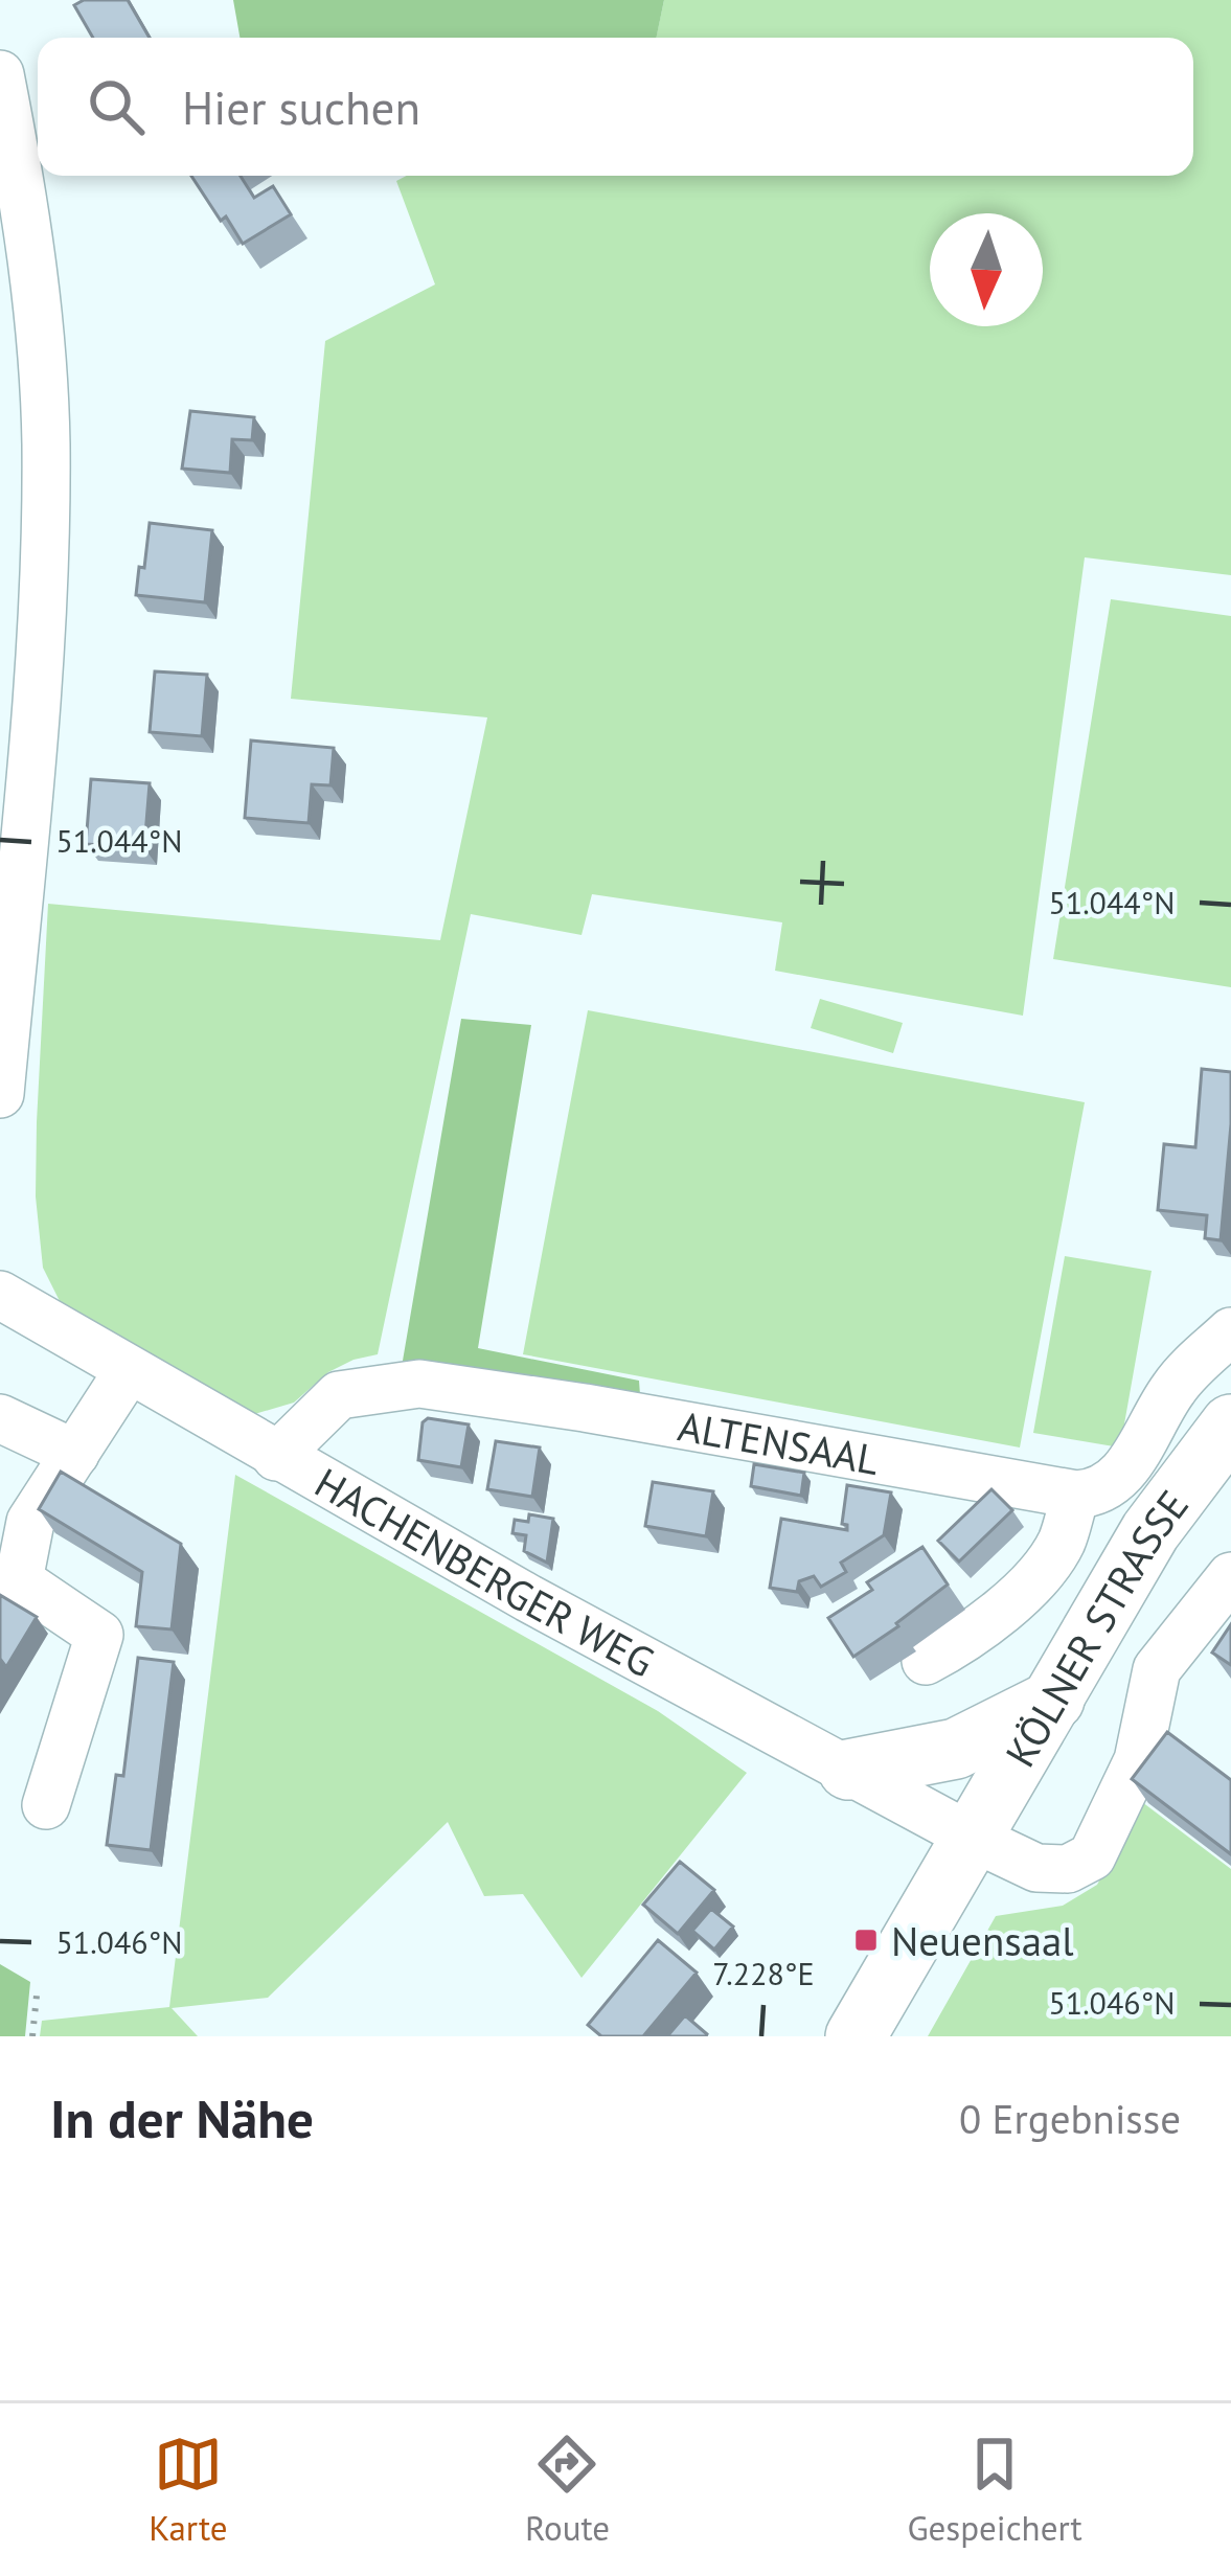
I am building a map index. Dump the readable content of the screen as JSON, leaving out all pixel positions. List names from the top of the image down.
{
  "streets": {
    "main road": ["KÖLNER STRASSE"],
    "street": ["ALTENSAAL", "HACHENBERGER WEG"]
  },
  "crossings": [
    ["ALTENSAAL", "HACHENBERGER WEG"],
    ["HACHENBERGER WEG", "KÖLNER STRASSE"]
  ],
  "places": {
    "transit": ["Neuensaal"]
  },
  "north": "bottom",
  "page": {
    "search": "Hier suchen",
    "heading": ["In der Nähe", "0 Ergebnisse"],
    "nav": ["Karte", "Route", "Gespeichert"]
  },
  "coordinates": ["51.044°N", "51.046°N", "7.228°E"]
}
